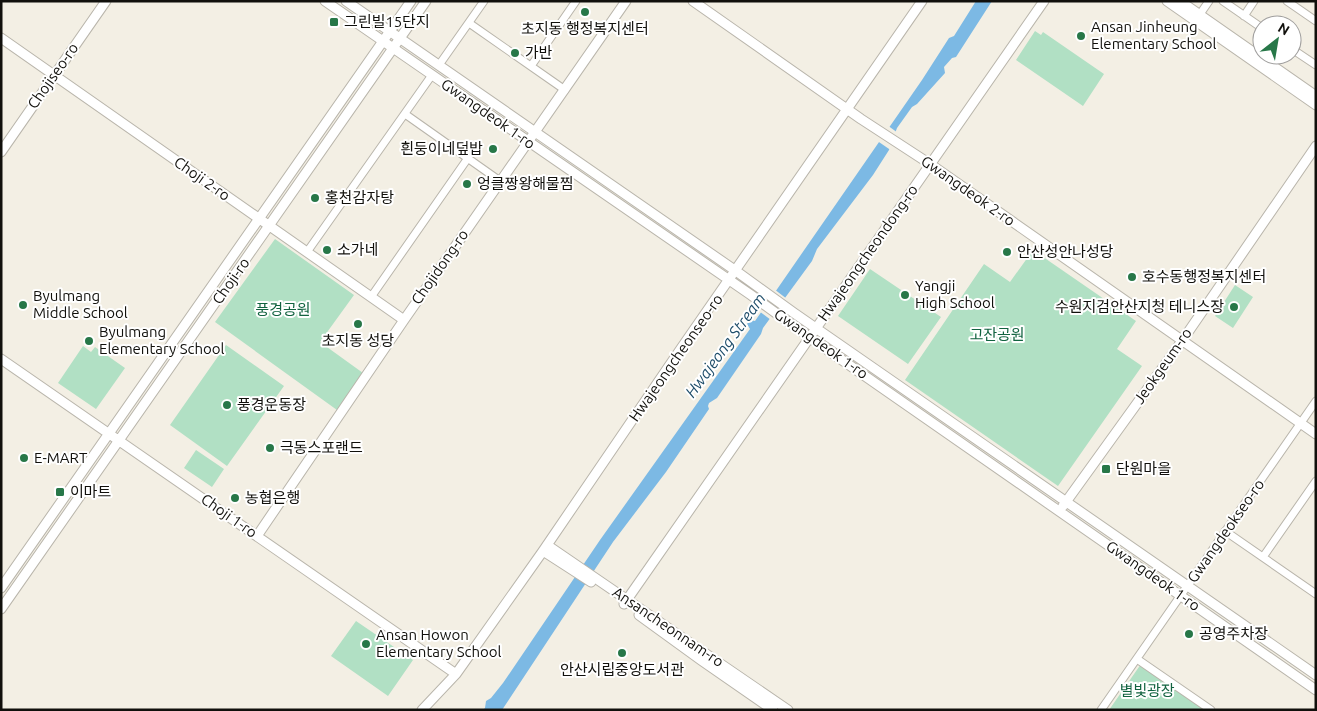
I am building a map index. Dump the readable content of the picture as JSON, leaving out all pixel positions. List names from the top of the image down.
{
  "streets": {
    "street": [
      "Chojiseo-ro",
      "Gwangdeok 1-ro",
      "Choji 2-ro",
      "Gwangdeok 2-ro",
      "Hwajeongcheondong-ro",
      "Chojidong-ro",
      "Choji-ro",
      "Hwajeongcheonseo-ro",
      "Jeokgeum-ro",
      "Choji 1-ro",
      "Gwangdeokseo-ro",
      "Ansancheonnam-ro"
    ]
  },
  "crossings": [
    ["Chojiseo-ro", "Choji 2-ro"],
    ["Gwangdeok 1-ro", "Hwajeongcheondong-ro"],
    ["Gwangdeok 1-ro", "Chojidong-ro"],
    ["Gwangdeok 1-ro", "Choji-ro"],
    ["Gwangdeok 1-ro", "Hwajeongcheonseo-ro"],
    ["Gwangdeok 1-ro", "Jeokgeum-ro"],
    ["Gwangdeok 1-ro", "Gwangdeokseo-ro"],
    ["Choji 2-ro", "Chojidong-ro"],
    ["Choji 2-ro", "Choji-ro"],
    ["Gwangdeok 2-ro", "Hwajeongcheondong-ro"],
    ["Gwangdeok 2-ro", "Hwajeongcheonseo-ro"],
    ["Gwangdeok 2-ro", "Jeokgeum-ro"],
    ["Gwangdeok 2-ro", "Gwangdeokseo-ro"],
    ["Hwajeongcheondong-ro", "Ansancheonnam-ro"],
    ["Chojidong-ro", "Choji 1-ro"],
    ["Choji-ro", "Choji 1-ro"],
    ["Hwajeongcheonseo-ro", "Choji 1-ro"],
    ["Hwajeongcheonseo-ro", "Ansancheonnam-ro"]
  ],
  "water": ["Hwajeong Stream"],
  "parks": ["풍경공원", "고잔공원", "별빛광장"],
  "places": {
    "other": [
      "초지동 행정복지센터",
      "Ansan Jinheung Elementary School",
      "가반",
      "흰둥이네덮밥",
      "엉클짱왕해물찜",
      "홍천감자탕",
      "소가네",
      "안산성안나성당",
      "호수동행정복지센터",
      "Yangji High School",
      "Byulmang Middle School",
      "수원지검안산지청 테니스장",
      "초지동 성당",
      "Byulmang Elementary School",
      "풍경운동장",
      "극동스포랜드",
      "E-MART",
      "농협은행",
      "공영주차장",
      "Ansan Howon Elementary School",
      "안산시립중앙도서관"
    ],
    "transit": ["그린빌15단지", "단원마을", "이마트"]
  },
  "north": "top right"
}
